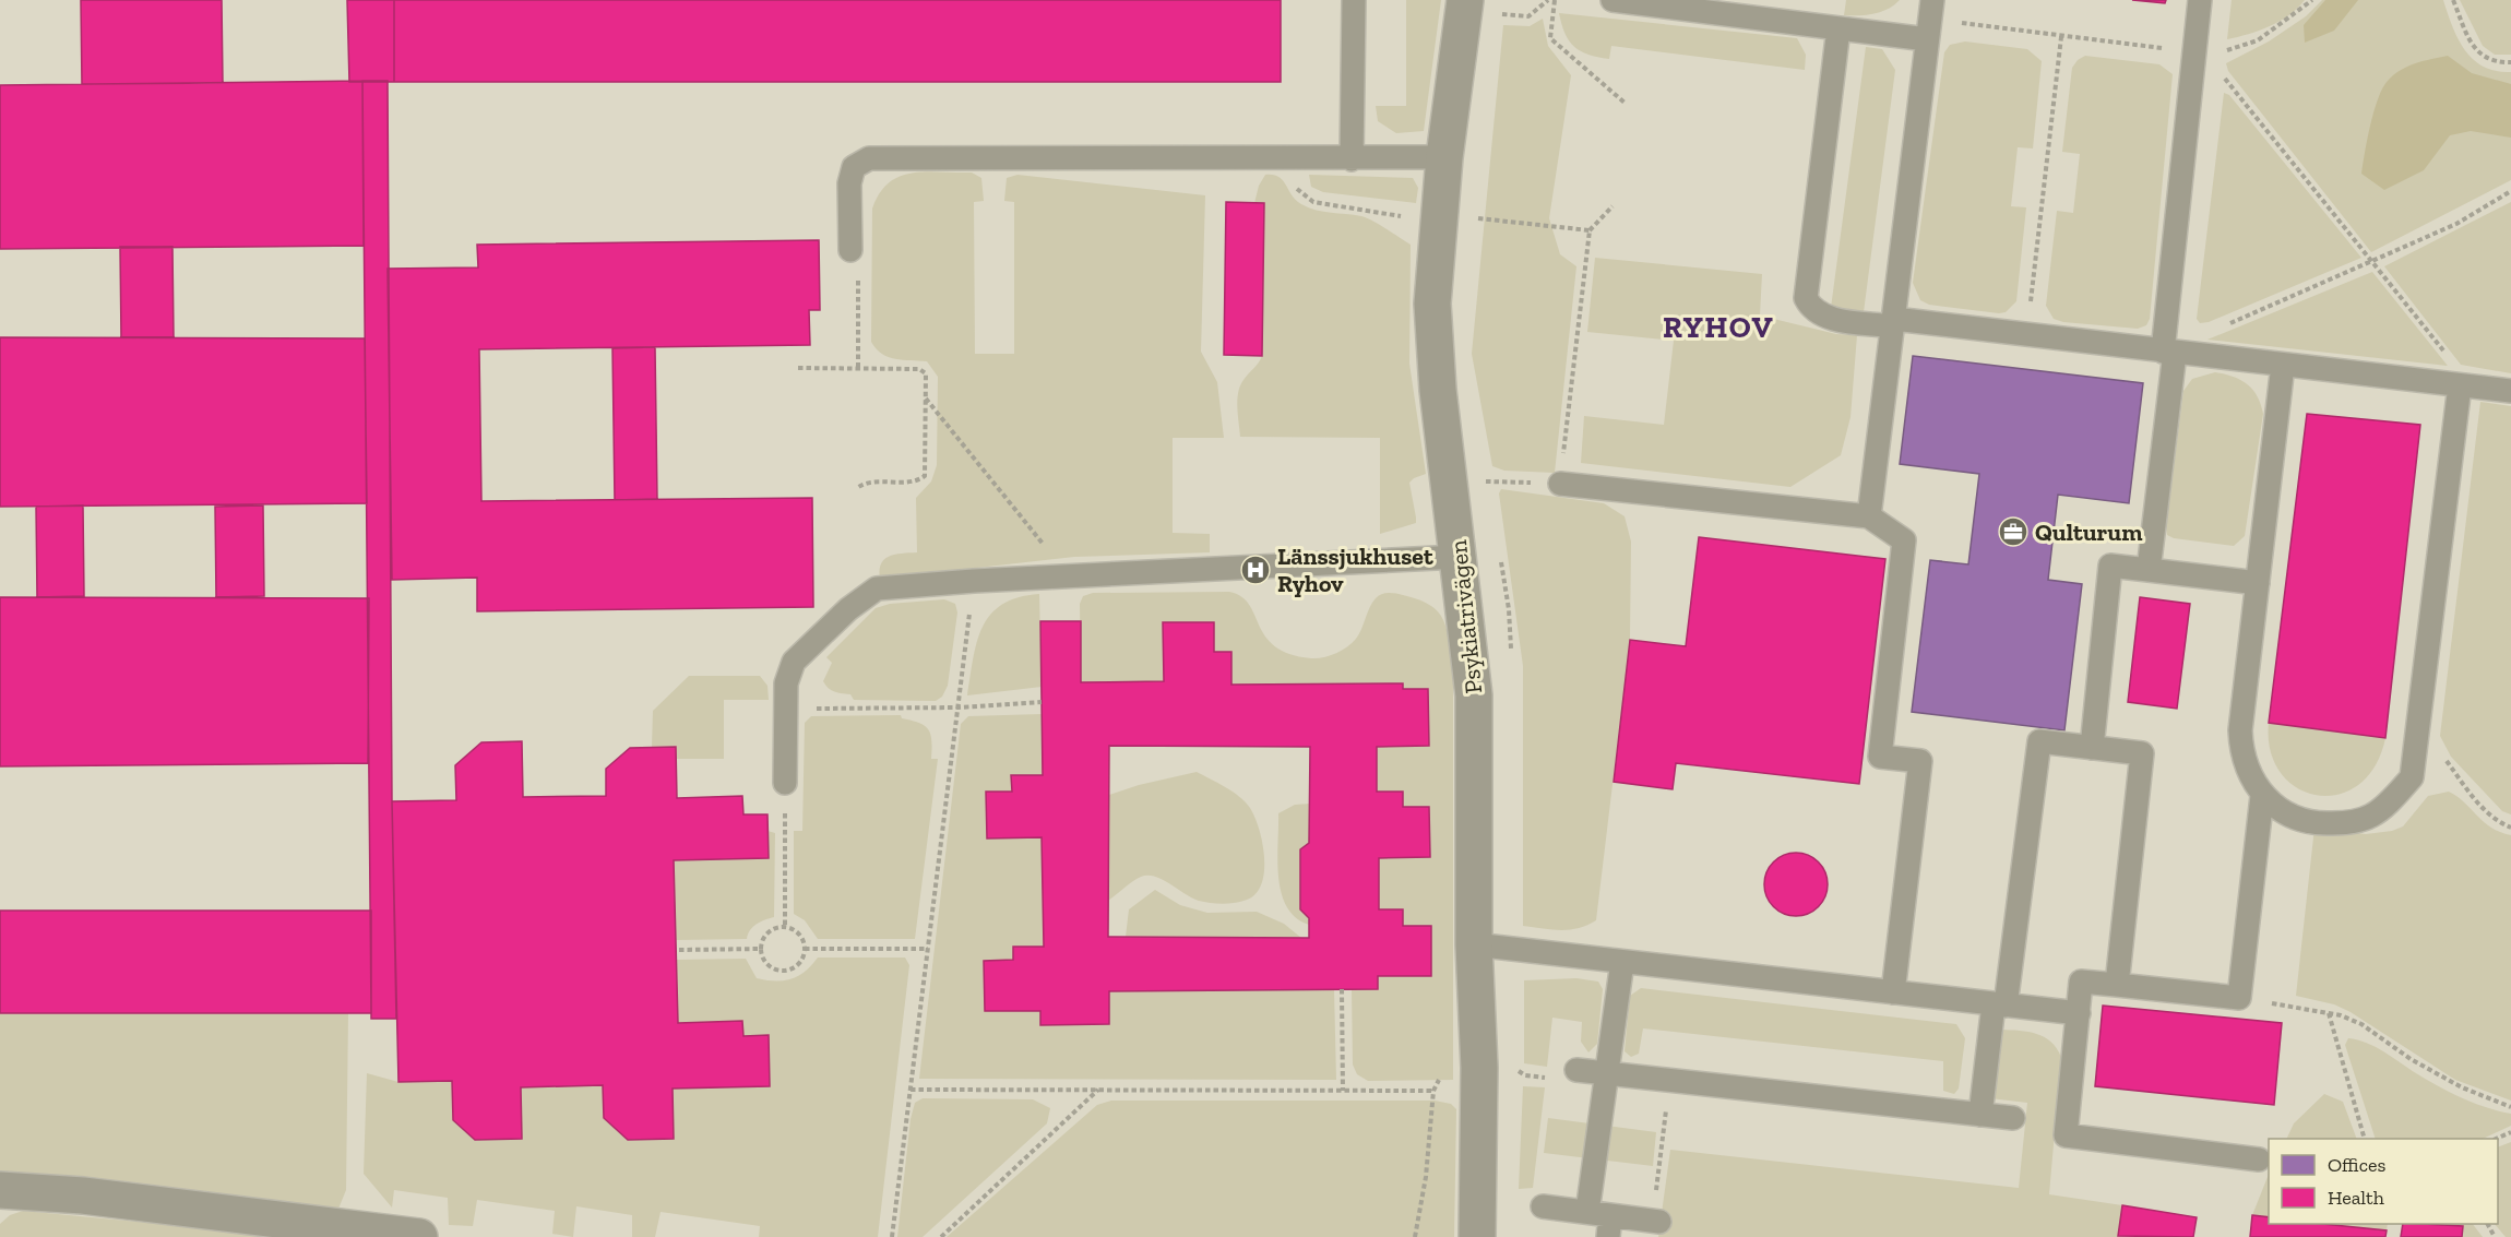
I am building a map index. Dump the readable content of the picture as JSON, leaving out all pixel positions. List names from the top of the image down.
{
  "streets": {
    "street": ["Psykiatrivägen"]
  },
  "districts": ["RYHOV"],
  "places": {
    "office": ["Qulturum"],
    "hospital": ["Länssjukhuset Ryhov"]
  },
  "legend": ["Offices", "Health"]
}
